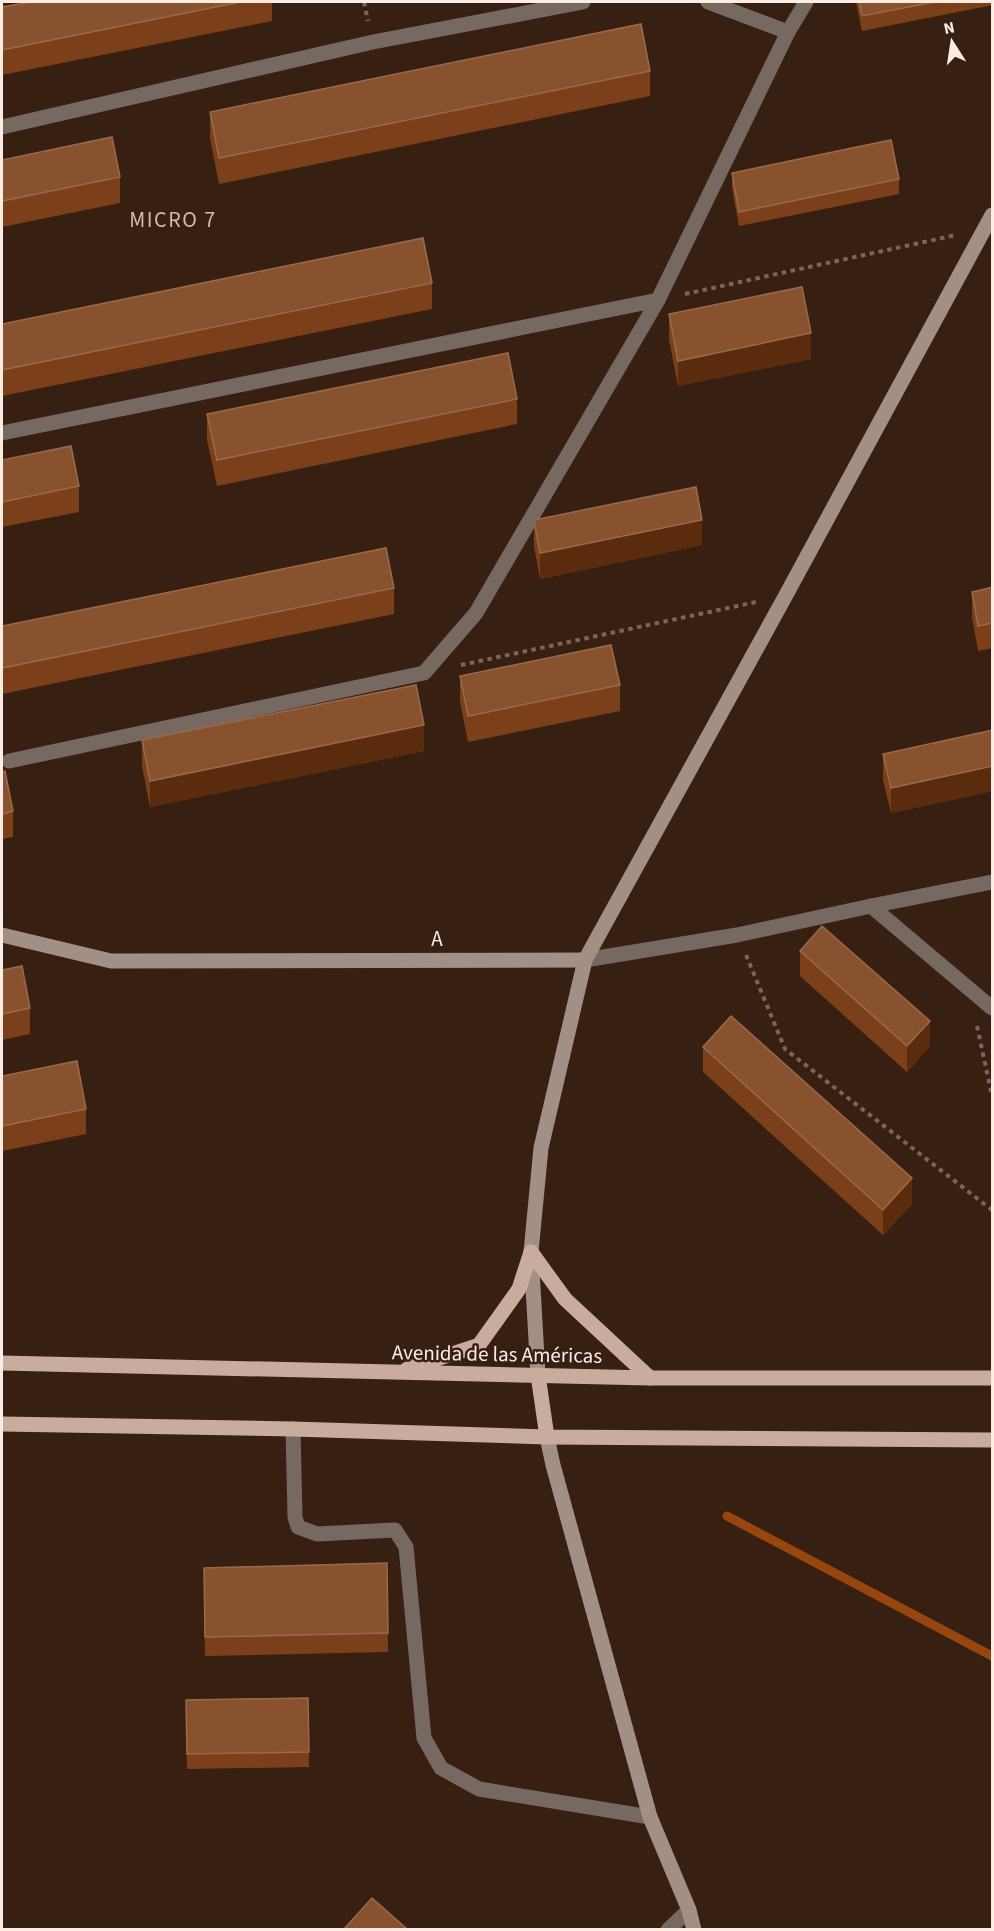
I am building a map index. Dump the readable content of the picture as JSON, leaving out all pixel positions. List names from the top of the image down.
{
  "streets": {
    "main road": ["Avenida de las Américas"],
    "street": ["A"]
  },
  "districts": ["MICRO 7"],
  "north": "top"
}
